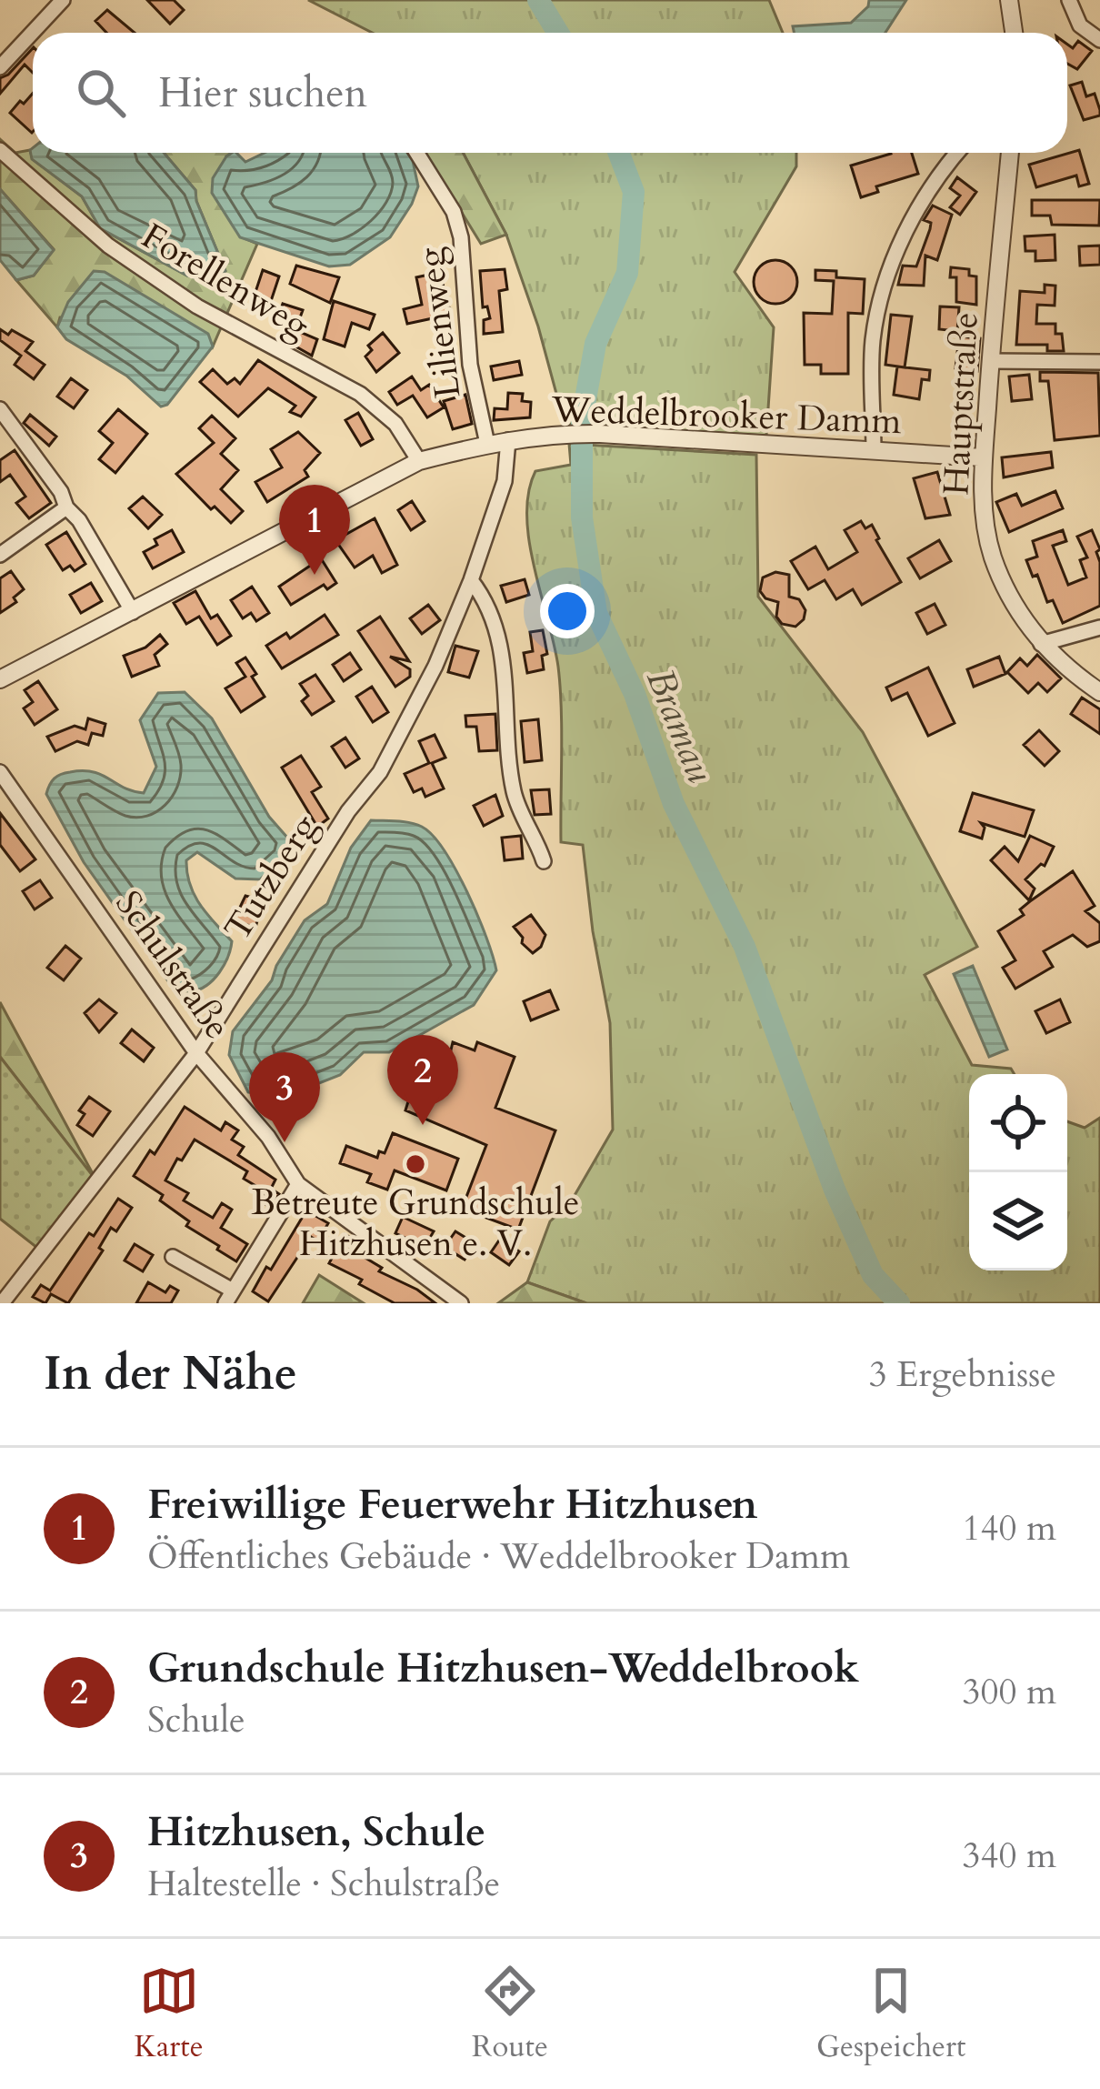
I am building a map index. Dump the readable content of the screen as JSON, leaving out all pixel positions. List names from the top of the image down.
{
  "streets": {
    "street": [
      "Forellenweg",
      "Lilienweg",
      "Hauptstraße",
      "Weddelbrooker Damm",
      "Tutzberg",
      "Schulstraße"
    ]
  },
  "crossings": [
    ["Forellenweg", "Weddelbrooker Damm"],
    ["Lilienweg", "Weddelbrooker Damm"],
    ["Hauptstraße", "Weddelbrooker Damm"],
    ["Weddelbrooker Damm", "Tutzberg"],
    ["Tutzberg", "Schulstraße"]
  ],
  "water": ["Bramau"],
  "places": ["Betreute Grundschule Hitzhusen e. V."],
  "page": {
    "search": "Hier suchen",
    "pins": ["1", "2", "3"],
    "heading": ["In der Nähe", "3 Ergebnisse"],
    "list": [
      {
        "mark": "1",
        "name": "Freiwillige Feuerwehr Hitzhusen",
        "note": "Öffentliches Gebäude · Weddelbrooker Damm",
        "value": "140 m"
      },
      {
        "mark": "2",
        "name": "Grundschule Hitzhusen-Weddelbrook",
        "note": "Schule",
        "value": "300 m"
      },
      {
        "mark": "3",
        "name": "Hitzhusen, Schule",
        "note": "Haltestelle · Schulstraße",
        "value": "340 m"
      }
    ],
    "nav": ["Karte", "Route", "Gespeichert"]
  }
}
